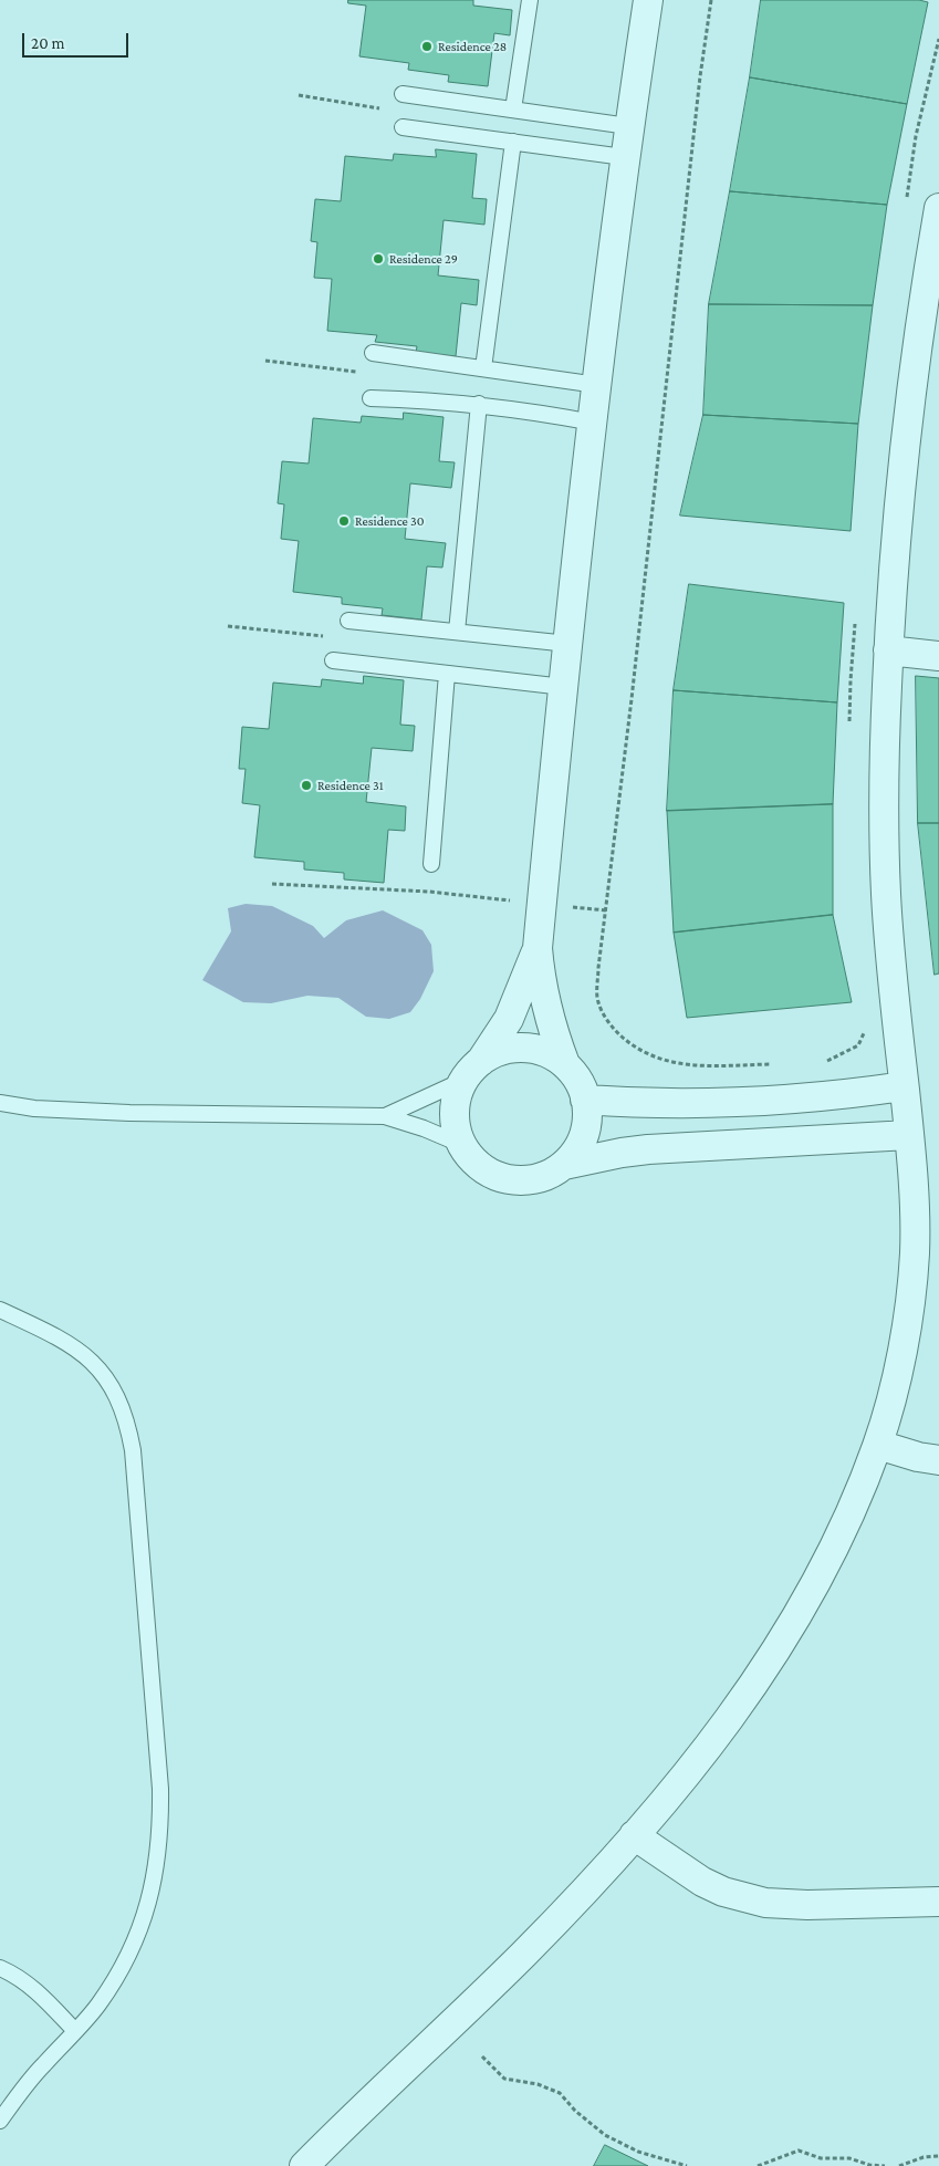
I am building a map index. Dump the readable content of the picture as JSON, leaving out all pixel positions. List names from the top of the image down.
{
  "places": [
    "Residence 28",
    "Residence 29",
    "Residence 30",
    "Residence 31"
  ],
  "scale_bar": "20 m"
}
